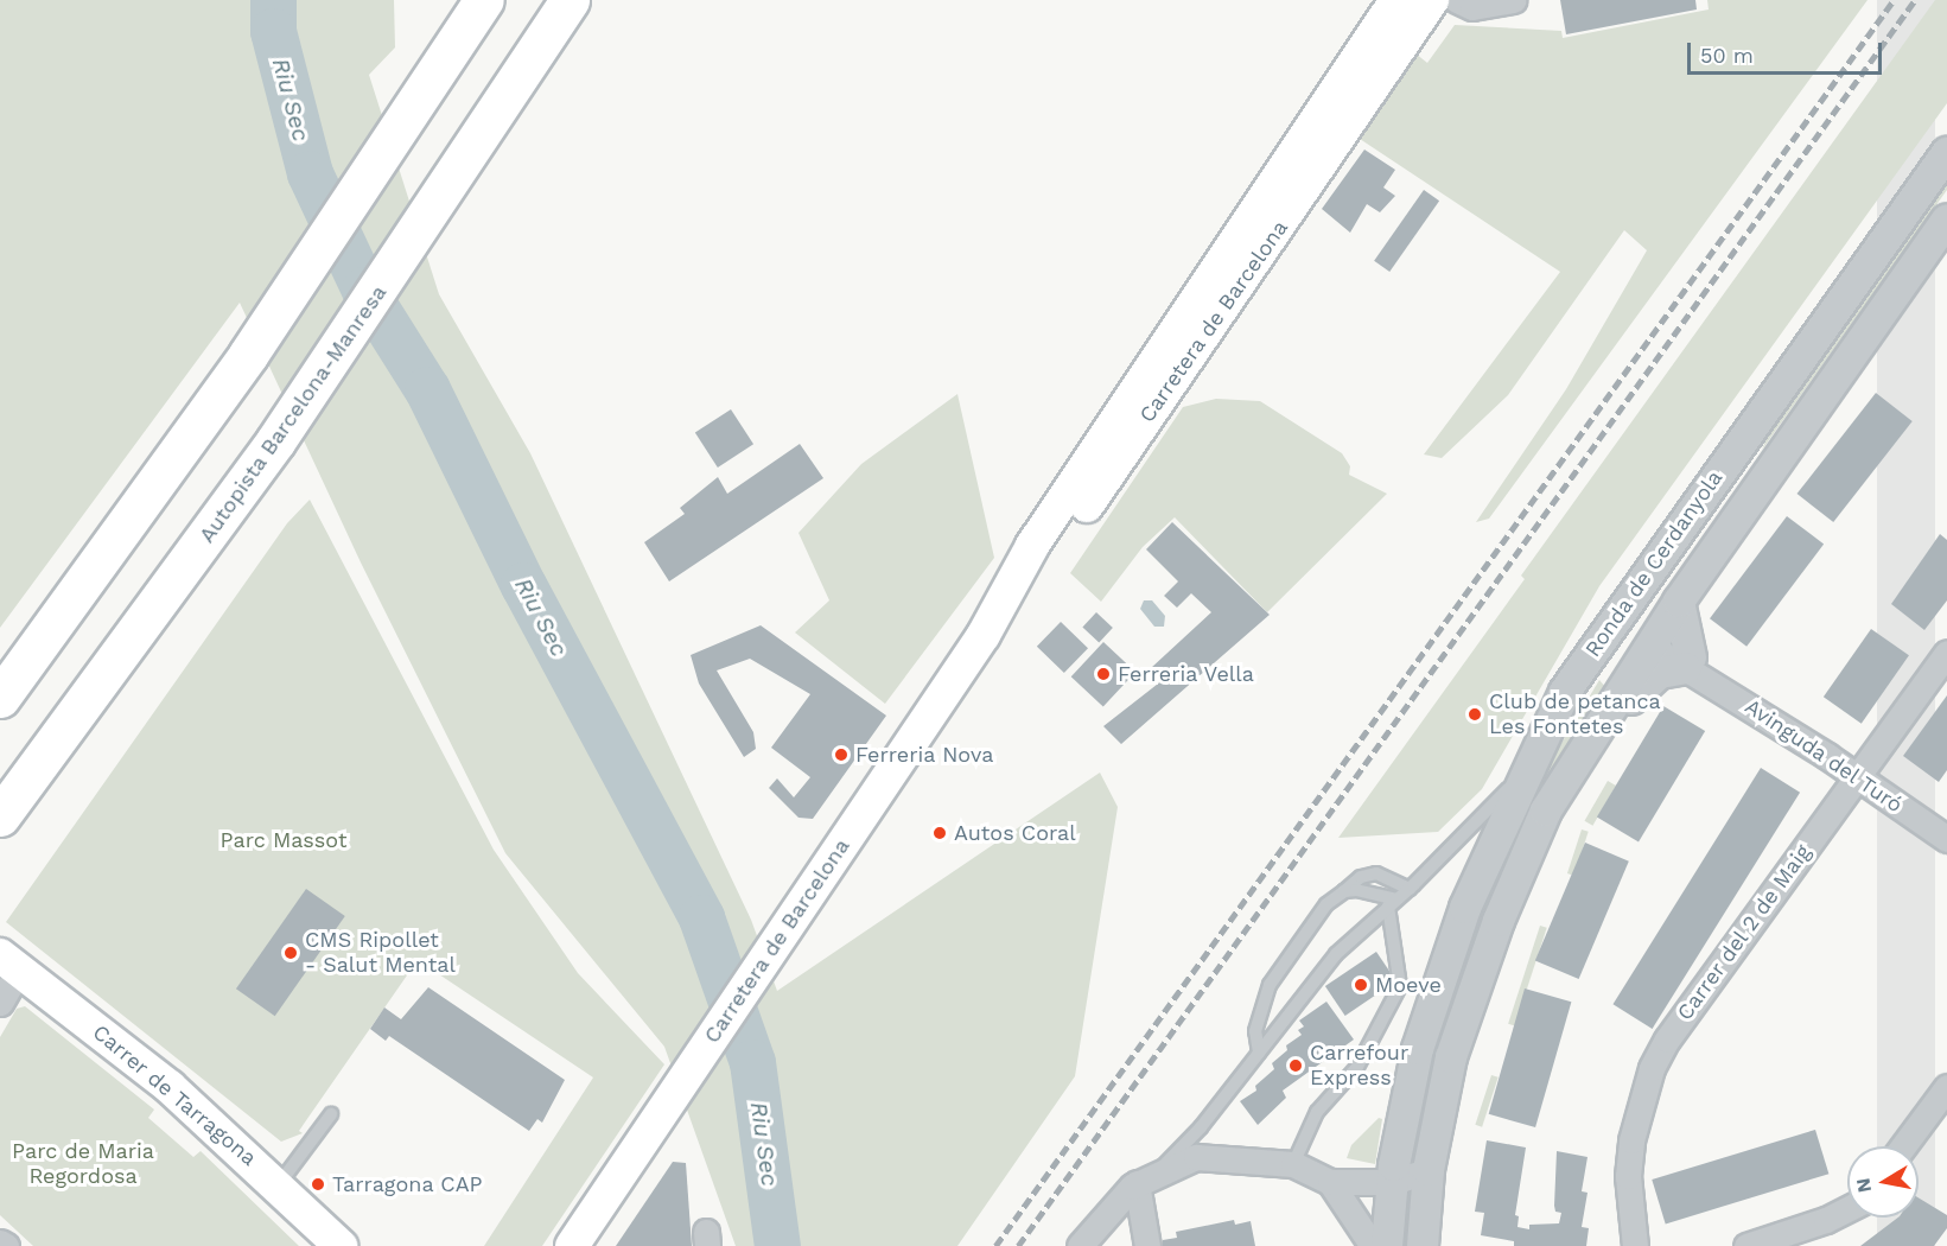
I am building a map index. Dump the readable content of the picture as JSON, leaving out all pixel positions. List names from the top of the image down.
{
  "streets": {
    "highway": ["Autopista Barcelona-Manresa"],
    "main road": ["Carretera de Barcelona", "Carrer de Tarragona"],
    "street": ["Ronda de Cerdanyola", "Avinguda del Turó", "Carrer del 2 de Maig"]
  },
  "crossings": [
    ["Ronda de Cerdanyola", "Avinguda del Turó"],
    ["Avinguda del Turó", "Carrer del 2 de Maig"]
  ],
  "water": ["Riu Sec"],
  "parks": ["Parc Massot", "Parc de Maria Regordosa"],
  "places": [
    "Ferreria Vella",
    "Club de petanca Les Fontetes",
    "Ferreria Nova",
    "Autos Coral",
    "CMS Ripollet - Salut Mental",
    "Moeve",
    "Carrefour Express",
    "Tarragona CAP"
  ],
  "scale_bar": "50 m",
  "north": "left"
}
